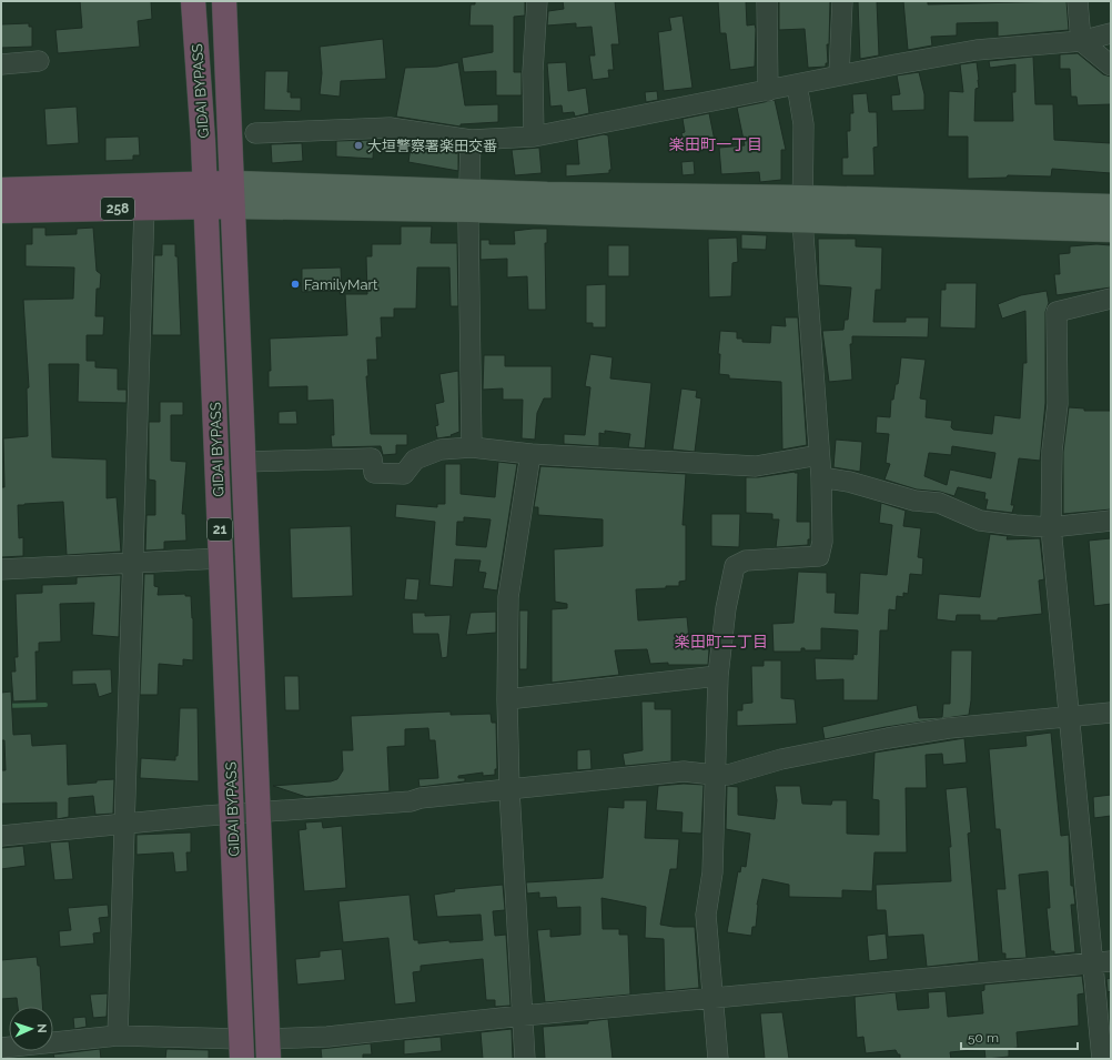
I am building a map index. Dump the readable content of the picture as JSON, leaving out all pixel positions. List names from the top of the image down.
{
  "streets": {
    "highway": ["GIDAI BYPASS", "258", "21"]
  },
  "crossings": [
    ["GIDAI BYPASS", "258"]
  ],
  "districts": ["楽田町一丁目", "楽田町二丁目"],
  "places": ["大垣警察署楽田交番", "FamilyMart"],
  "scale_bar": "50 m",
  "north": "right"
}
